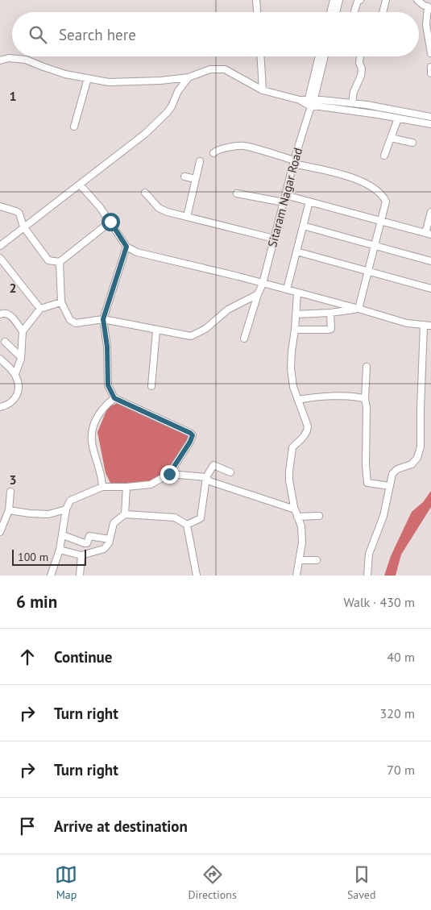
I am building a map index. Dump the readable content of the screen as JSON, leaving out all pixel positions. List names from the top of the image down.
{
  "streets": {
    "street": ["Sitaram Nagar Road"]
  },
  "scale_bar": "100 m",
  "page": {
    "search": "Search here",
    "scale": "100 m",
    "heading": ["6 min", "Walk · 430 m"],
    "list": [
      ["Continue", "40 m"],
      ["Turn right", "320 m"],
      ["Turn right", "70 m"],
      "Arrive at destination"
    ],
    "nav": ["Map", "Directions", "Saved"]
  },
  "grid": {
    "rows": ["1", "2", "3"]
  }
}
